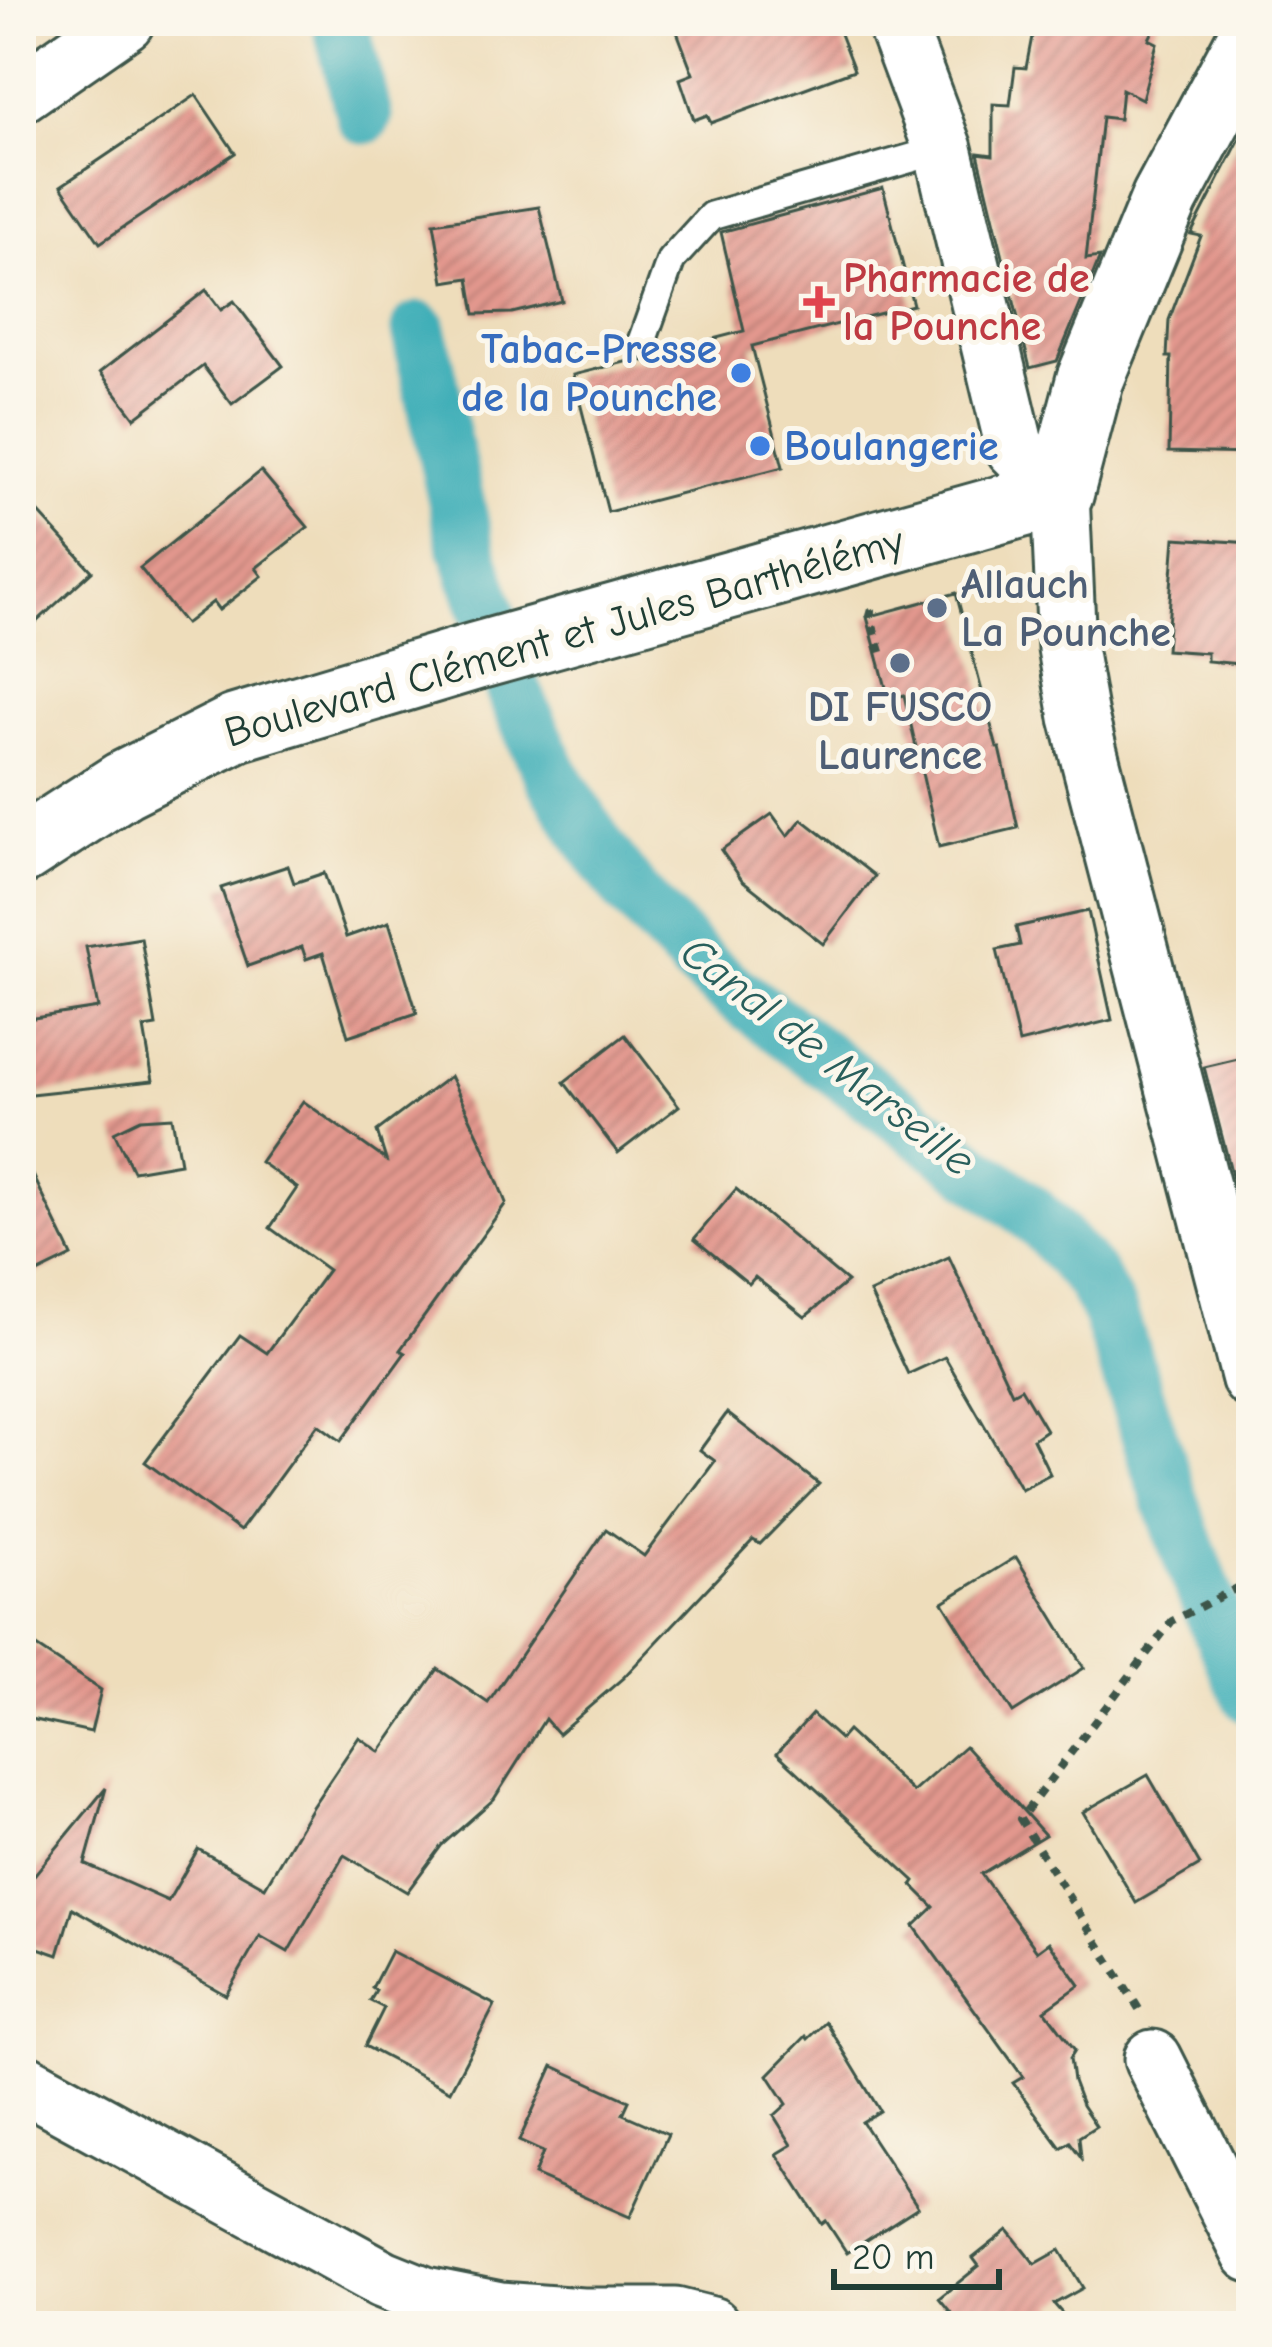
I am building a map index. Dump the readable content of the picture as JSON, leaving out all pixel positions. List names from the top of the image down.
{
  "streets": {
    "street": ["Boulevard Clément et Jules Barthélémy"]
  },
  "water": ["Canal de Marseille"],
  "places": {
    "health": ["Pharmacie de la Pounche"],
    "other": [
      "Tabac-Presse de la Pounche",
      "Boulangerie",
      "Allauch La Pounche",
      "DI FUSCO Laurence"
    ]
  },
  "scale_bar": "20 m"
}
